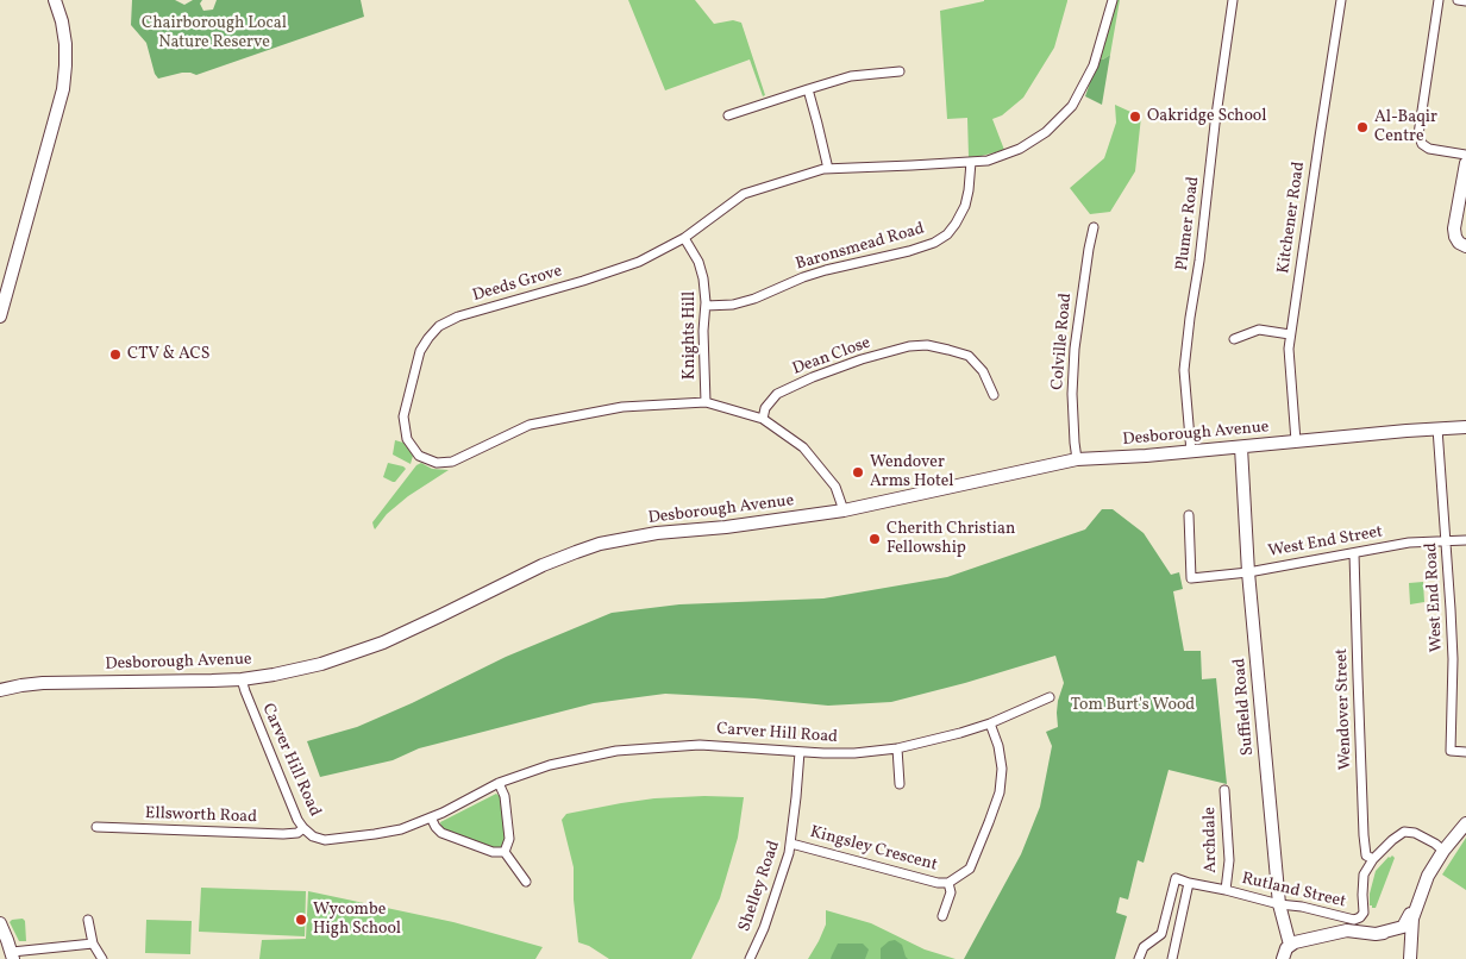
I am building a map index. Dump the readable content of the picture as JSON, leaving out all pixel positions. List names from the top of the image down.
{
  "streets": {
    "street": [
      "Kitchener Road",
      "Plumer Road",
      "Baronsmead Road",
      "Deeds Grove",
      "Knights Hill",
      "Colville Road",
      "Dean Close",
      "Desborough Avenue",
      "West End Street",
      "West End Road",
      "Suffield Road",
      "Wendover Street",
      "Carver Hill Road",
      "Ellsworth Road",
      "Archdale",
      "Kingsley Crescent",
      "Shelley Road",
      "Rutland Street"
    ]
  },
  "crossings": [
    ["Kitchener Road", "Desborough Avenue"],
    ["Plumer Road", "Desborough Avenue"],
    ["Baronsmead Road", "Deeds Grove"],
    ["Baronsmead Road", "Knights Hill"],
    ["Deeds Grove", "Knights Hill"],
    ["Deeds Grove", "Dean Close"],
    ["Deeds Grove", "Desborough Avenue"],
    ["Colville Road", "Desborough Avenue"],
    ["Desborough Avenue", "West End Road"],
    ["Desborough Avenue", "Suffield Road"],
    ["Desborough Avenue", "Carver Hill Road"],
    ["West End Street", "West End Road"],
    ["West End Street", "Suffield Road"],
    ["West End Street", "Wendover Street"],
    ["Suffield Road", "Rutland Street"],
    ["Wendover Street", "Rutland Street"],
    ["Carver Hill Road", "Ellsworth Road"],
    ["Carver Hill Road", "Kingsley Crescent"],
    ["Carver Hill Road", "Shelley Road"],
    ["Archdale", "Rutland Street"],
    ["Kingsley Crescent", "Shelley Road"]
  ],
  "parks": ["Chairborough Local Nature Reserve", "Tom Burt's Wood"],
  "places": [
    "Oakridge School",
    "Al-Baqir Centre",
    "CTV & ACS",
    "Wendover Arms Hotel",
    "Cherith Christian Fellowship",
    "Wycombe High School"
  ]
}
